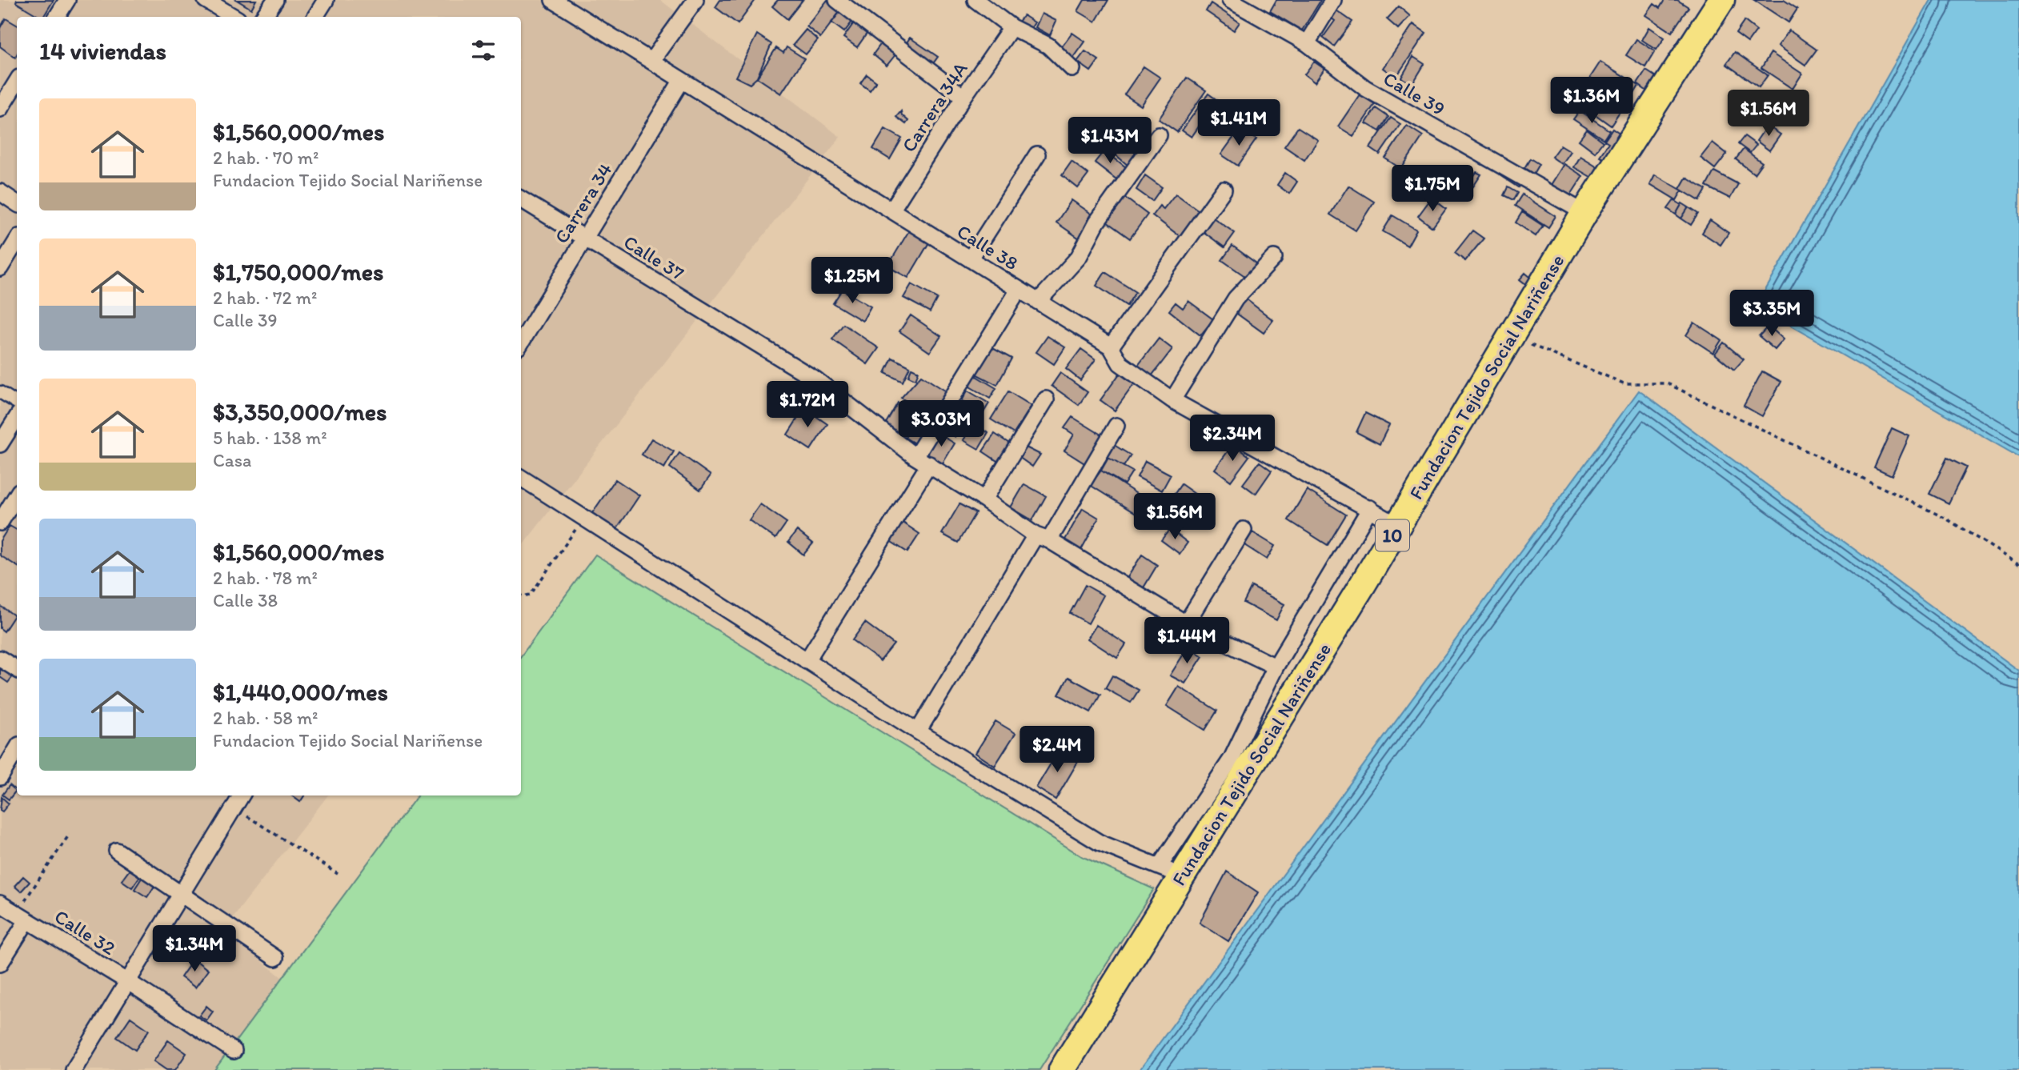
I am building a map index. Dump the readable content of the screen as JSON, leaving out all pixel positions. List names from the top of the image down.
{
  "streets": {
    "main road": ["Fundacion Tejido Social Nariñense", "10"],
    "street": [
      "Calle 39",
      "Carrera 34A",
      "Carrera 34",
      "Calle 38",
      "Calle 37",
      "Calle 32"
    ]
  },
  "crossings": [
    ["Calle 39", "Fundacion Tejido Social Nariñense"],
    ["Carrera 34A", "Calle 38"],
    ["Carrera 34", "Calle 38"],
    ["Carrera 34", "Calle 37"],
    ["Calle 38", "Fundacion Tejido Social Nariñense"]
  ],
  "page": {
    "heading": "14 viviendas",
    "price": [
      "$1.36M",
      "$1.56M",
      "$1.41M",
      "$1.43M",
      "$1.75M",
      "$1.25M",
      "$3.35M",
      "$1.72M",
      "$3.03M",
      "$2.34M",
      "$1.56M",
      "$1.44M",
      "$2.4M",
      "$1.34M"
    ],
    "list": [
      {
        "name": "$1,560,000/mes",
        "note": "2 hab. · 70 m² · Fundacion Tejido Social Nariñense"
      },
      {
        "name": "$1,750,000/mes",
        "note": "2 hab. · 72 m² · Calle 39"
      },
      {
        "name": "$3,350,000/mes",
        "note": "5 hab. · 138 m² · Casa"
      },
      {
        "name": "$1,560,000/mes",
        "note": "2 hab. · 78 m² · Calle 38"
      },
      {
        "name": "$1,440,000/mes",
        "note": "2 hab. · 58 m² · Fundacion Tejido Social Nariñense"
      }
    ]
  }
}
